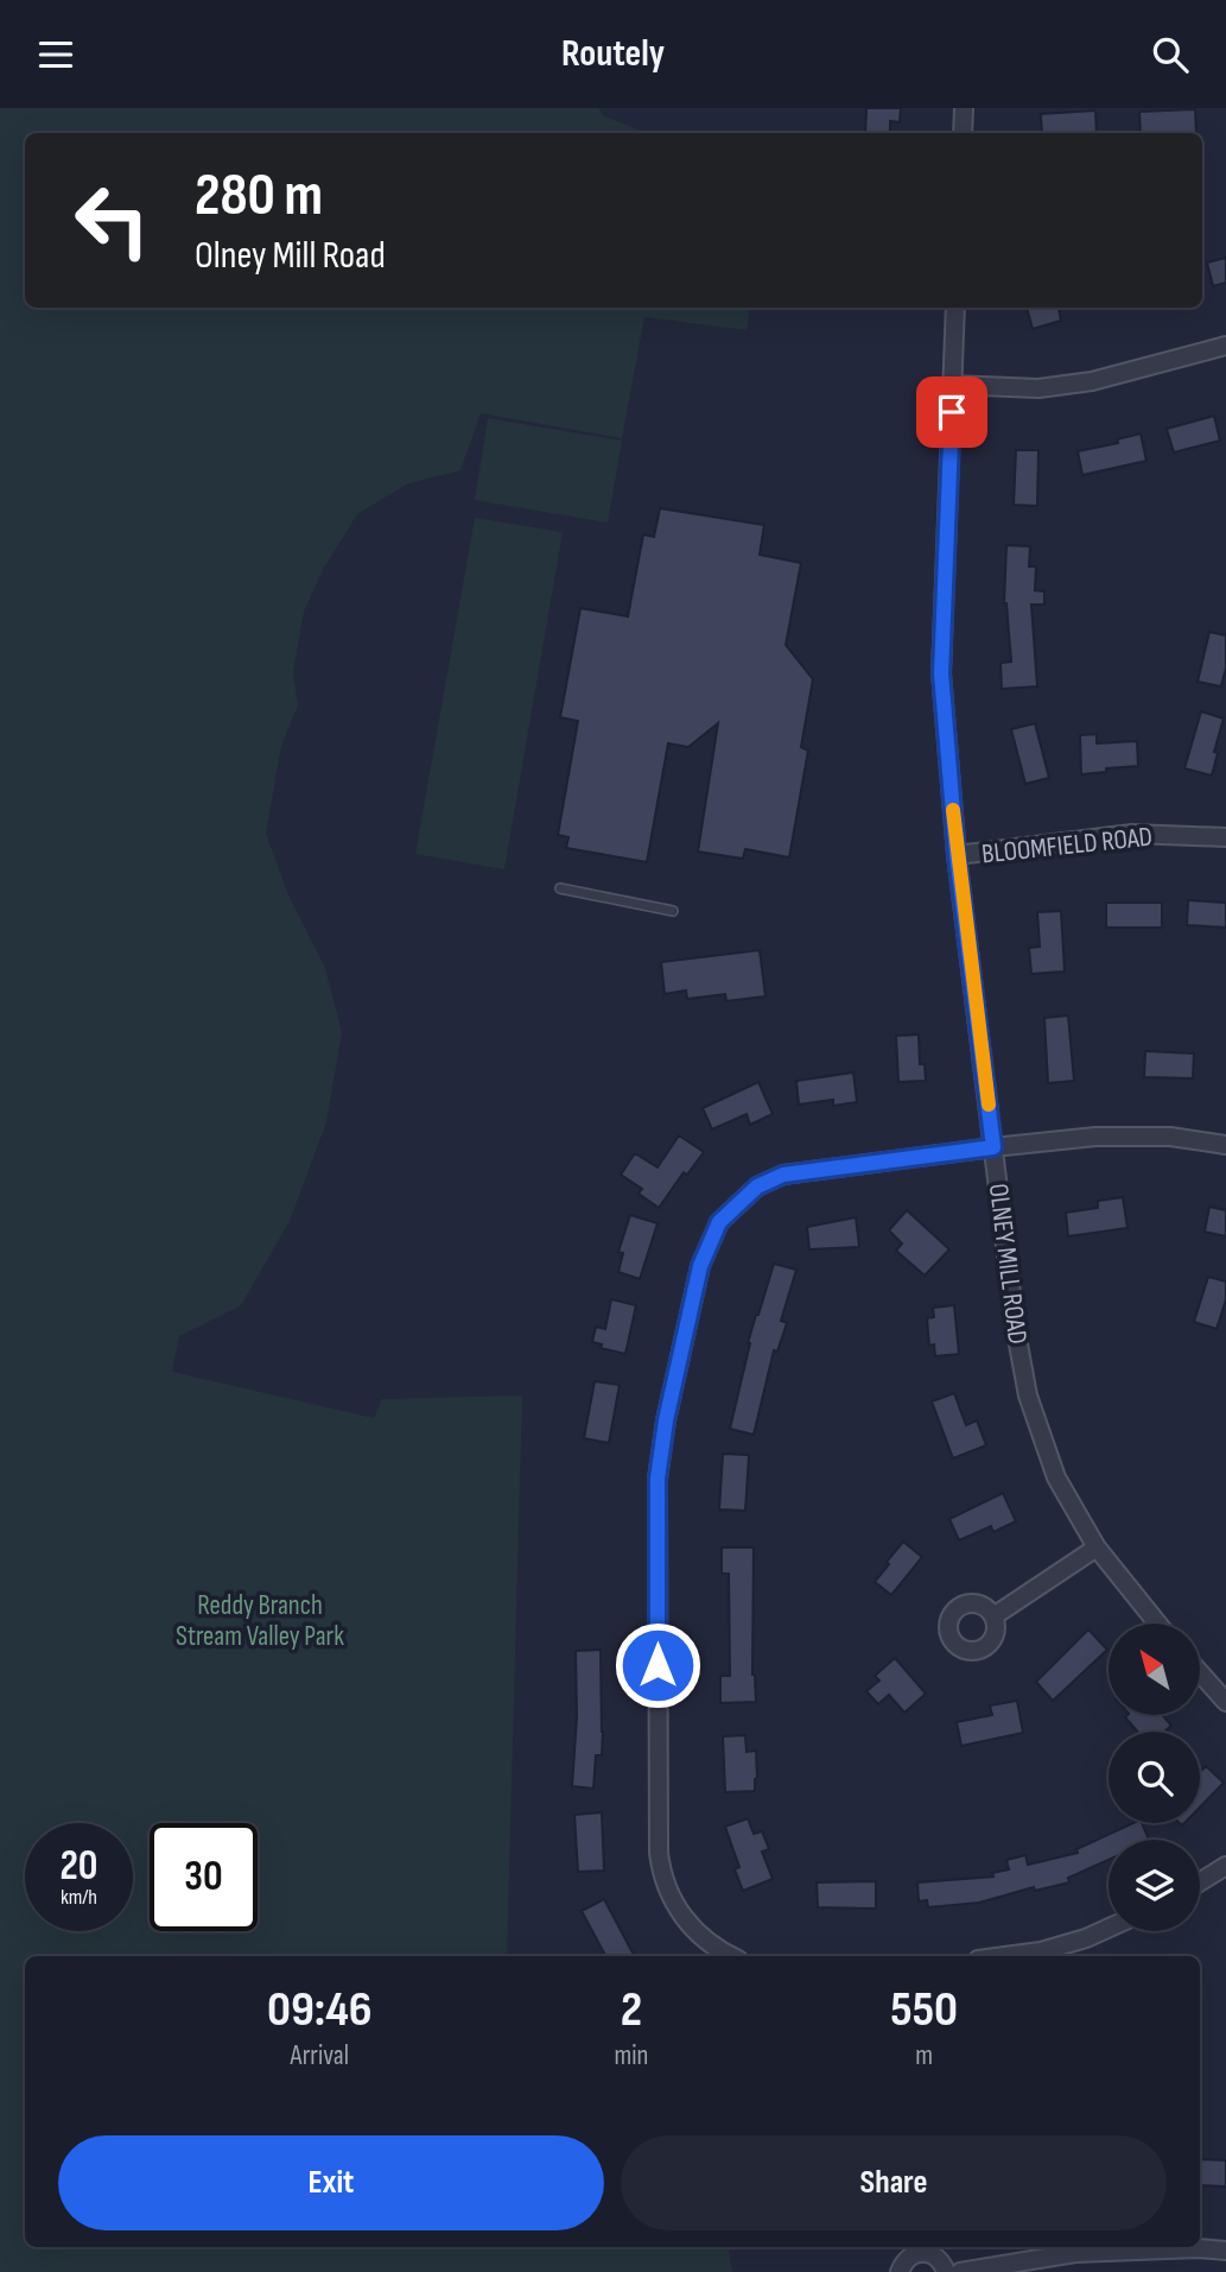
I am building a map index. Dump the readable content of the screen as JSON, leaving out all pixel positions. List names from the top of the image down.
{
  "streets": {
    "street": ["BLOOMFIELD ROAD", "OLNEY MILL ROAD"]
  },
  "crossings": [
    ["BLOOMFIELD ROAD", "OLNEY MILL ROAD"]
  ],
  "parks": ["Reddy Branch Stream Valley Park"],
  "north": "top left",
  "page": {
    "header": "Routely",
    "turn": ["280 m", "Olney Mill Road"],
    "speed": "20 km/h",
    "limit": "30",
    "eta": [
      "09:46",
      "Arrival",
      "2",
      "min",
      "550",
      "m"
    ],
    "buttons": ["Exit", "Share"]
  }
}
